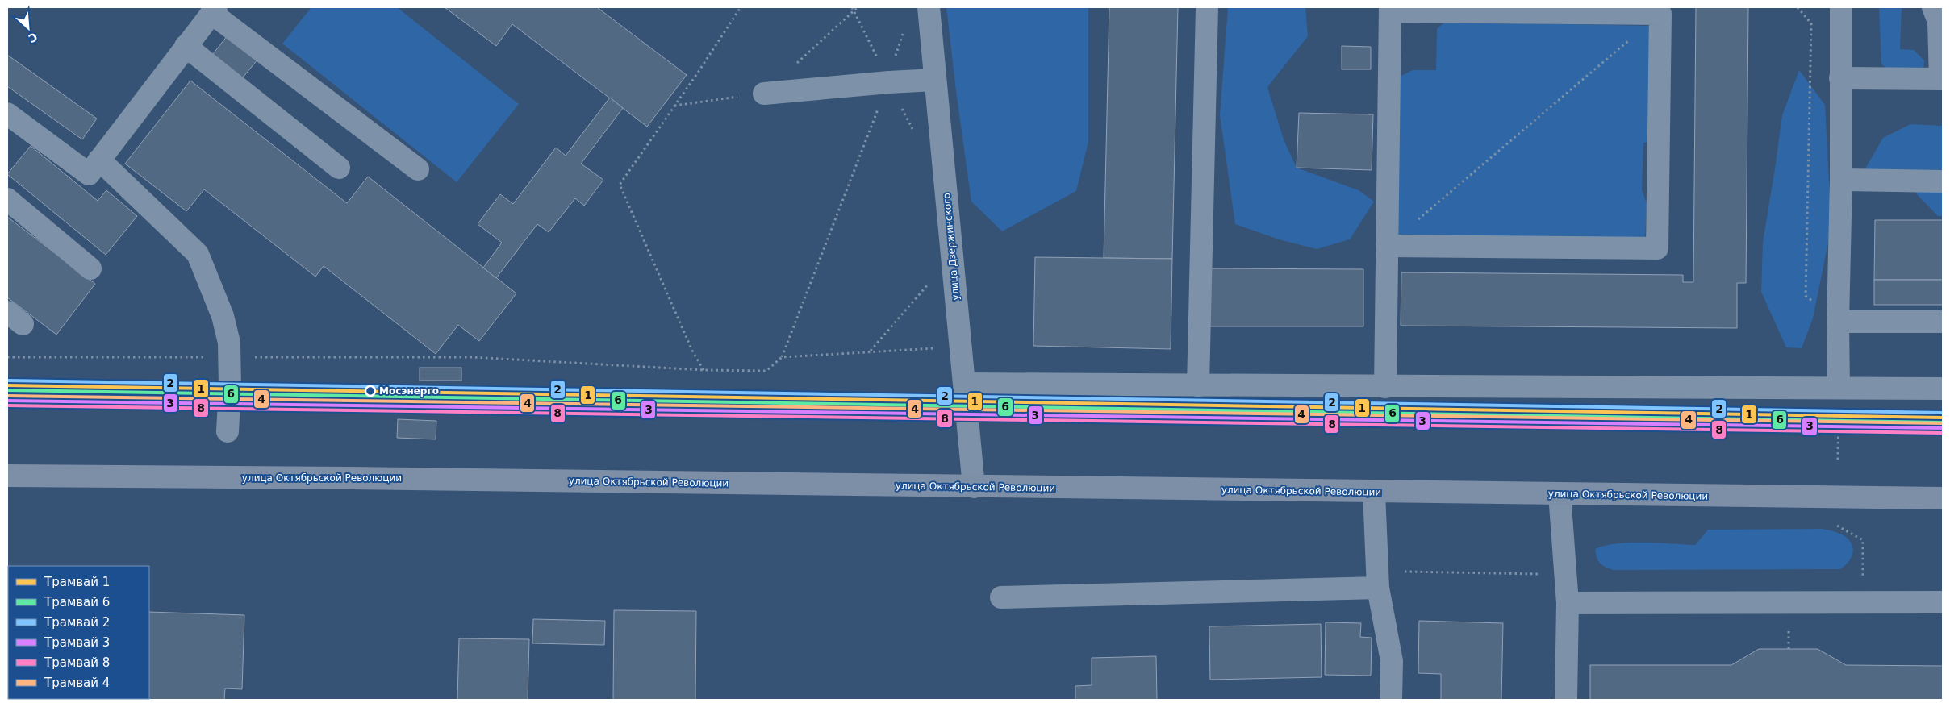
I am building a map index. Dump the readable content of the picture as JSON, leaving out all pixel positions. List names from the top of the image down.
{
  "streets": {
    "main road": ["улица Октябрьской Революции"],
    "street": ["улица Дзержинского"]
  },
  "crossings": [
    ["улица Дзержинского", "улица Октябрьской Революции"]
  ],
  "places": ["Мосэнерго"],
  "lines": [
    "tram line 2",
    "tram line 1",
    "tram line 6",
    "tram line 4",
    "tram line 3",
    "tram line 8"
  ],
  "legend": [
    "Трамвай 1",
    "Трамвай 6",
    "Трамвай 2",
    "Трамвай 3",
    "Трамвай 8",
    "Трамвай 4"
  ],
  "north": "bottom right"
}
